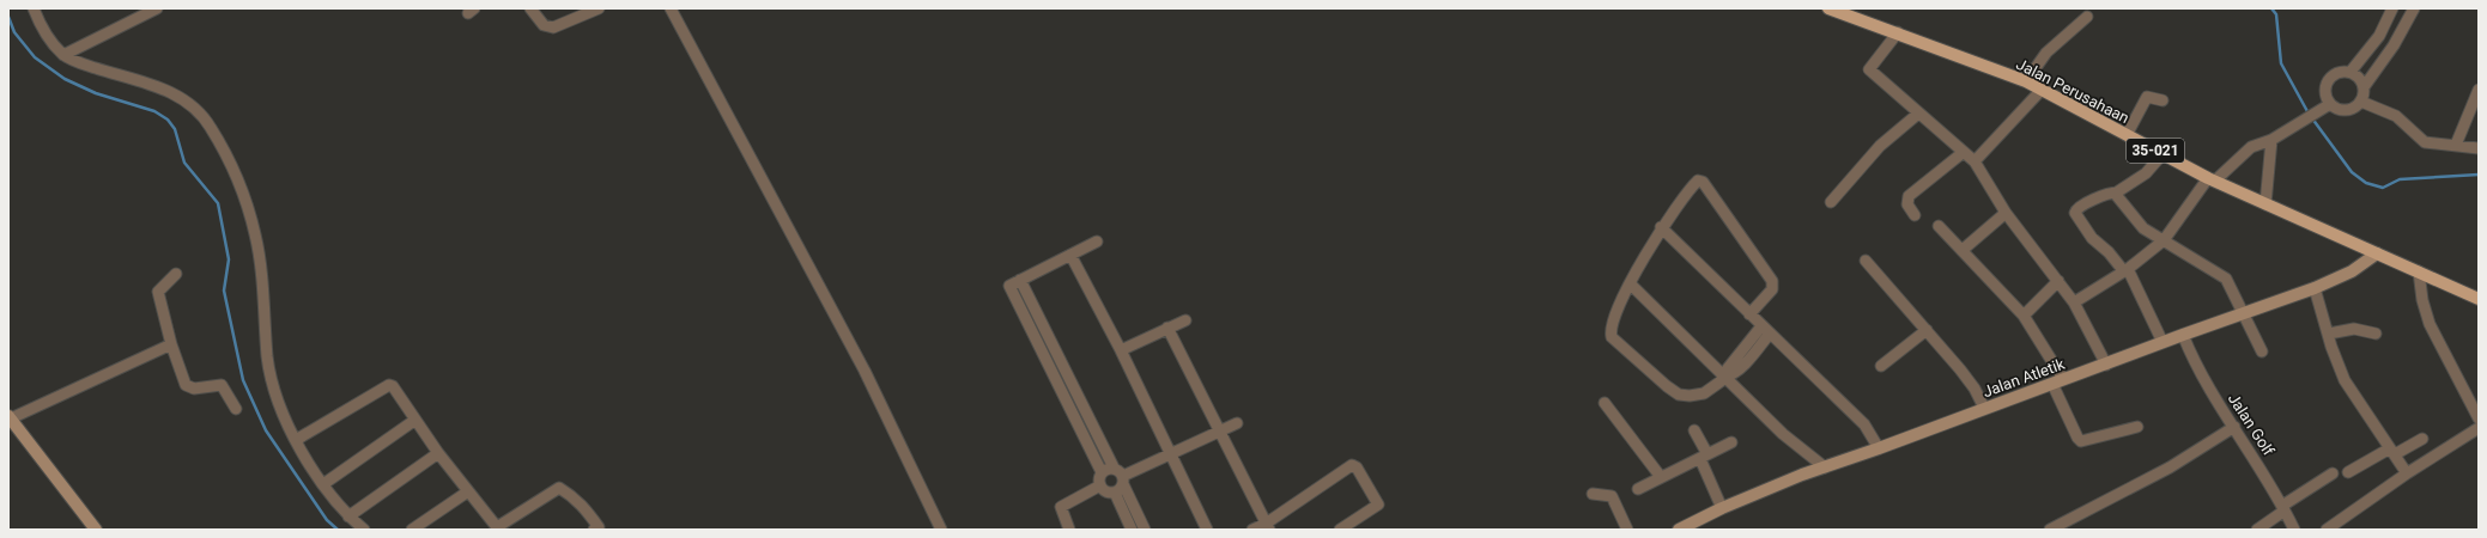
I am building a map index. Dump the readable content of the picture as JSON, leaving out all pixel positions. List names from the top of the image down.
{
  "streets": {
    "main road": ["Jalan Perusahaan", "35-021"],
    "street": ["Jalan Atletik", "Jalan Golf"]
  },
  "crossings": [
    ["Jalan Perusahaan", "Jalan Atletik"],
    ["Jalan Atletik", "Jalan Golf"]
  ]
}
